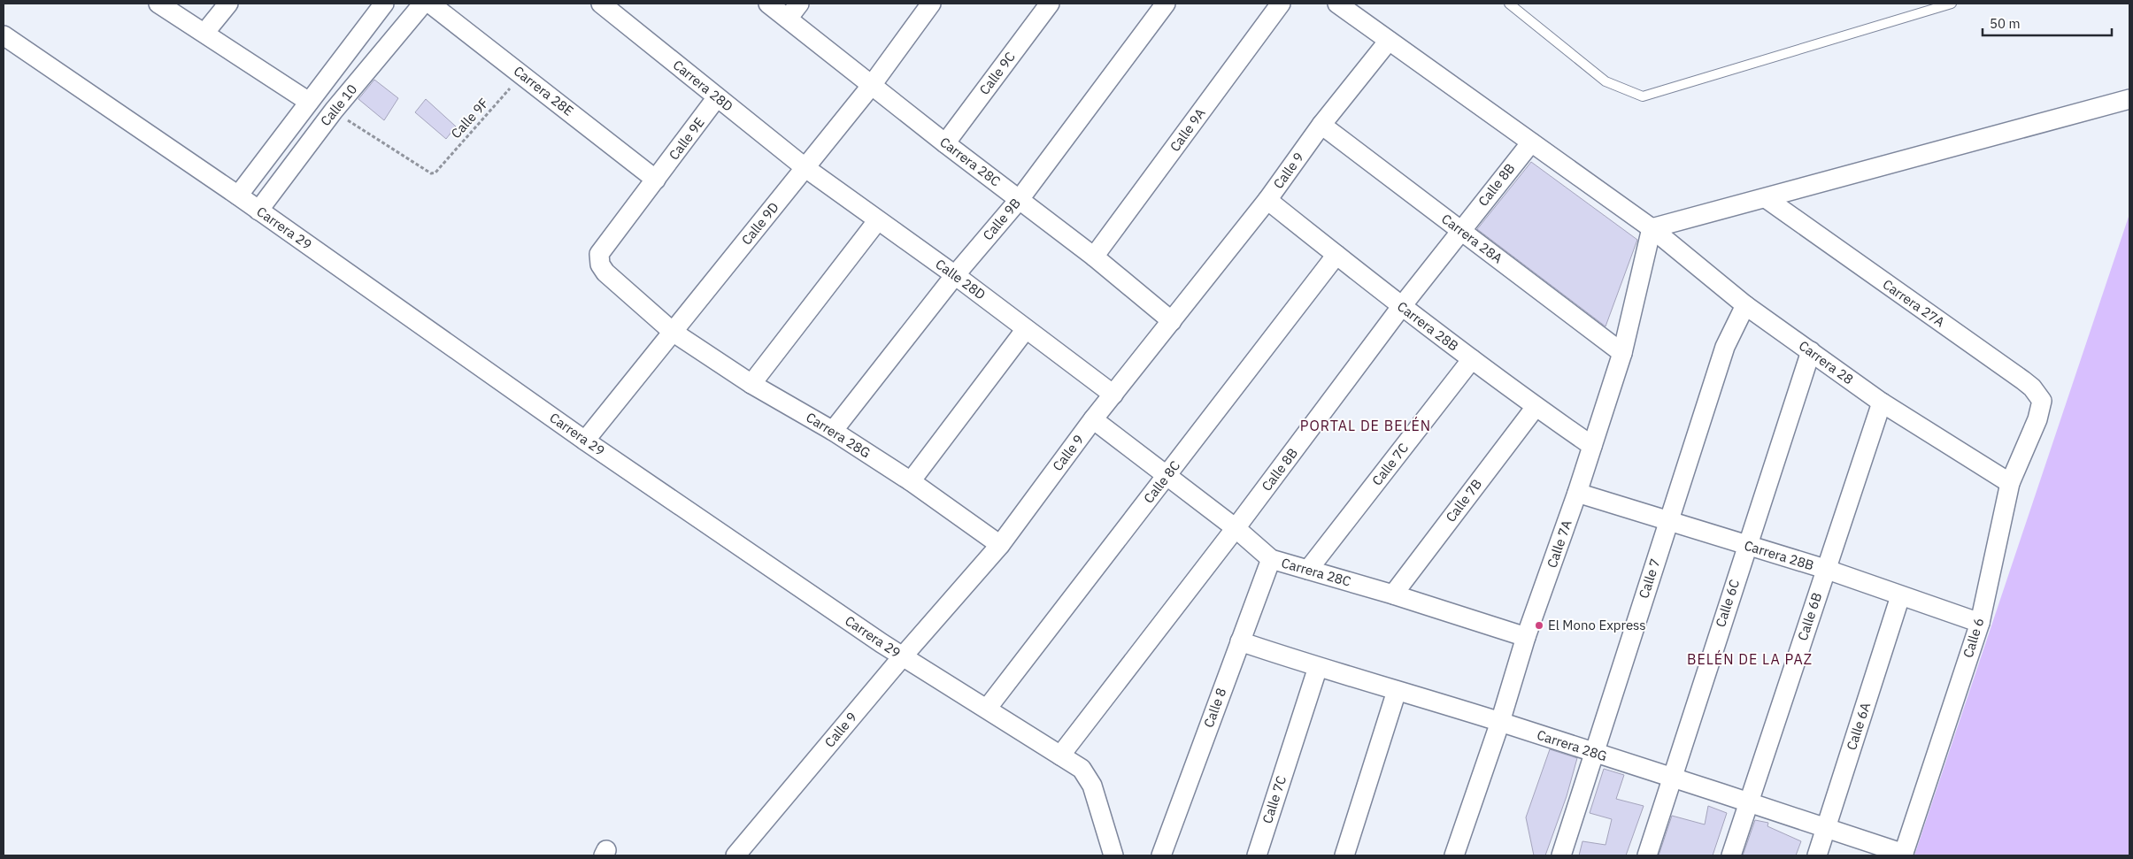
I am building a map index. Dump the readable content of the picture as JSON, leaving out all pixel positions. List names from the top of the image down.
{
  "streets": {
    "street": [
      "Calle 9C",
      "Carrera 28D",
      "Carrera 28E",
      "Calle 10",
      "Calle 9A",
      "Calle 9E",
      "Carrera 28C",
      "Calle 9",
      "Calle 8B",
      "Calle 9B",
      "Calle 9D",
      "Carrera 29",
      "Carrera 28A",
      "Calle 28D",
      "Carrera 27A",
      "Carrera 28B",
      "Carrera 28",
      "Carrera 28G",
      "Calle 7C",
      "Calle 8C",
      "Calle 7B",
      "Calle 7A",
      "Calle 7",
      "Calle 6C",
      "Calle 6B",
      "Calle 6",
      "Calle 8",
      "Calle 6A"
    ],
    "path": ["Calle 9F"]
  },
  "crossings": [
    ["Calle 9C", "Carrera 28C"],
    ["Carrera 28D", "Calle 9E"],
    ["Carrera 28D", "Calle 9D"],
    ["Carrera 28D", "Calle 28D"],
    ["Carrera 28E", "Calle 9F"],
    ["Carrera 28E", "Calle 9E"],
    ["Calle 10", "Calle 9F"],
    ["Calle 10", "Carrera 29"],
    ["Calle 9A", "Carrera 28C"],
    ["Calle 9E", "Calle 9D"],
    ["Calle 9E", "Carrera 28G"],
    ["Carrera 28C", "Calle 9"],
    ["Carrera 28C", "Calle 8B"],
    ["Carrera 28C", "Calle 9B"],
    ["Carrera 28C", "Calle 9D"],
    ["Carrera 28C", "Calle 7C"],
    ["Carrera 28C", "Calle 8C"],
    ["Carrera 28C", "Calle 7B"],
    ["Carrera 28C", "Calle 7A"],
    ["Carrera 28C", "Calle 8"],
    ["Calle 9", "Carrera 29"],
    ["Calle 9", "Carrera 28A"],
    ["Calle 9", "Calle 28D"],
    ["Calle 9", "Carrera 28B"],
    ["Calle 9", "Carrera 28"],
    ["Calle 9", "Carrera 28G"],
    ["Calle 8B", "Carrera 29"],
    ["Calle 8B", "Carrera 28A"],
    ["Calle 8B", "Carrera 28B"],
    ["Calle 8B", "Carrera 28"],
    ["Calle 9B", "Calle 28D"],
    ["Calle 9B", "Carrera 28G"],
    ["Calle 9D", "Carrera 29"],
    ["Calle 9D", "Calle 28D"],
    ["Calle 9D", "Carrera 28G"],
    ["Carrera 29", "Calle 8C"],
    ["Carrera 28A", "Calle 7A"],
    ["Carrera 27A", "Calle 6"],
    ["Carrera 28B", "Calle 7C"],
    ["Carrera 28B", "Calle 8C"],
    ["Carrera 28B", "Calle 7B"],
    ["Carrera 28B", "Calle 7A"],
    ["Carrera 28B", "Calle 7"],
    ["Carrera 28B", "Calle 6C"],
    ["Carrera 28B", "Calle 6B"],
    ["Carrera 28B", "Calle 6"],
    ["Carrera 28B", "Calle 6A"],
    ["Carrera 28", "Calle 7A"],
    ["Carrera 28", "Calle 7"],
    ["Carrera 28", "Calle 6C"],
    ["Carrera 28", "Calle 6B"],
    ["Carrera 28", "Calle 6"],
    ["Carrera 28G", "Calle 7C"],
    ["Carrera 28G", "Calle 7A"],
    ["Carrera 28G", "Calle 7"],
    ["Carrera 28G", "Calle 6C"],
    ["Carrera 28G", "Calle 6B"],
    ["Carrera 28G", "Calle 6"],
    ["Carrera 28G", "Calle 8"],
    ["Carrera 28G", "Calle 6A"]
  ],
  "districts": ["PORTAL DE BELÉN", "BELÉN DE LA PAZ"],
  "places": ["El Mono Express"],
  "scale_bar": "50 m"
}
